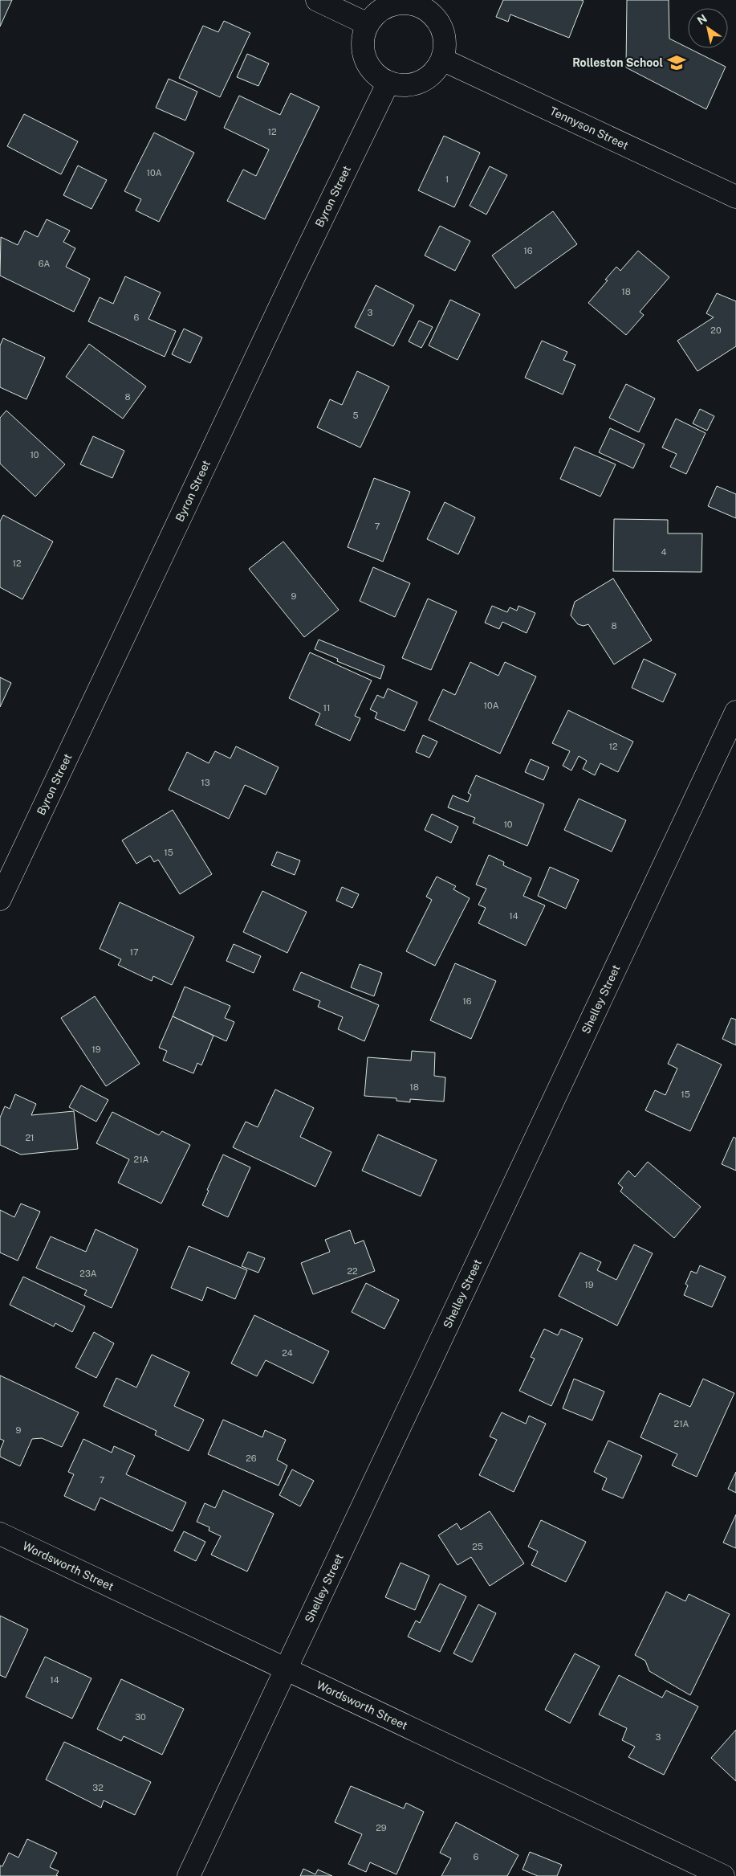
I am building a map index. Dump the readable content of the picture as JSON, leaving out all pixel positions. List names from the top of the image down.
{
  "streets": {
    "street": [
      "Tennyson Street",
      "Byron Street",
      "Shelley Street",
      "Wordsworth Street"
    ]
  },
  "crossings": [
    ["Tennyson Street", "Byron Street"],
    ["Shelley Street", "Wordsworth Street"]
  ],
  "places": {
    "school or university": ["Rolleston School"]
  },
  "house_numbers": [
    "12",
    "10A",
    "1",
    "16",
    "6A",
    "18",
    "3",
    "6",
    "20",
    "8",
    "5",
    "10",
    "7",
    "4",
    "12",
    "9",
    "8",
    "10A",
    "11",
    "12",
    "13",
    "10",
    "15",
    "14",
    "17",
    "16",
    "19",
    "18",
    "15",
    "21",
    "21A",
    "22",
    "23A",
    "19",
    "24",
    "21A",
    "9",
    "26",
    "7",
    "25",
    "14",
    "30",
    "3",
    "32",
    "29",
    "6"
  ],
  "north": "top left"
}
